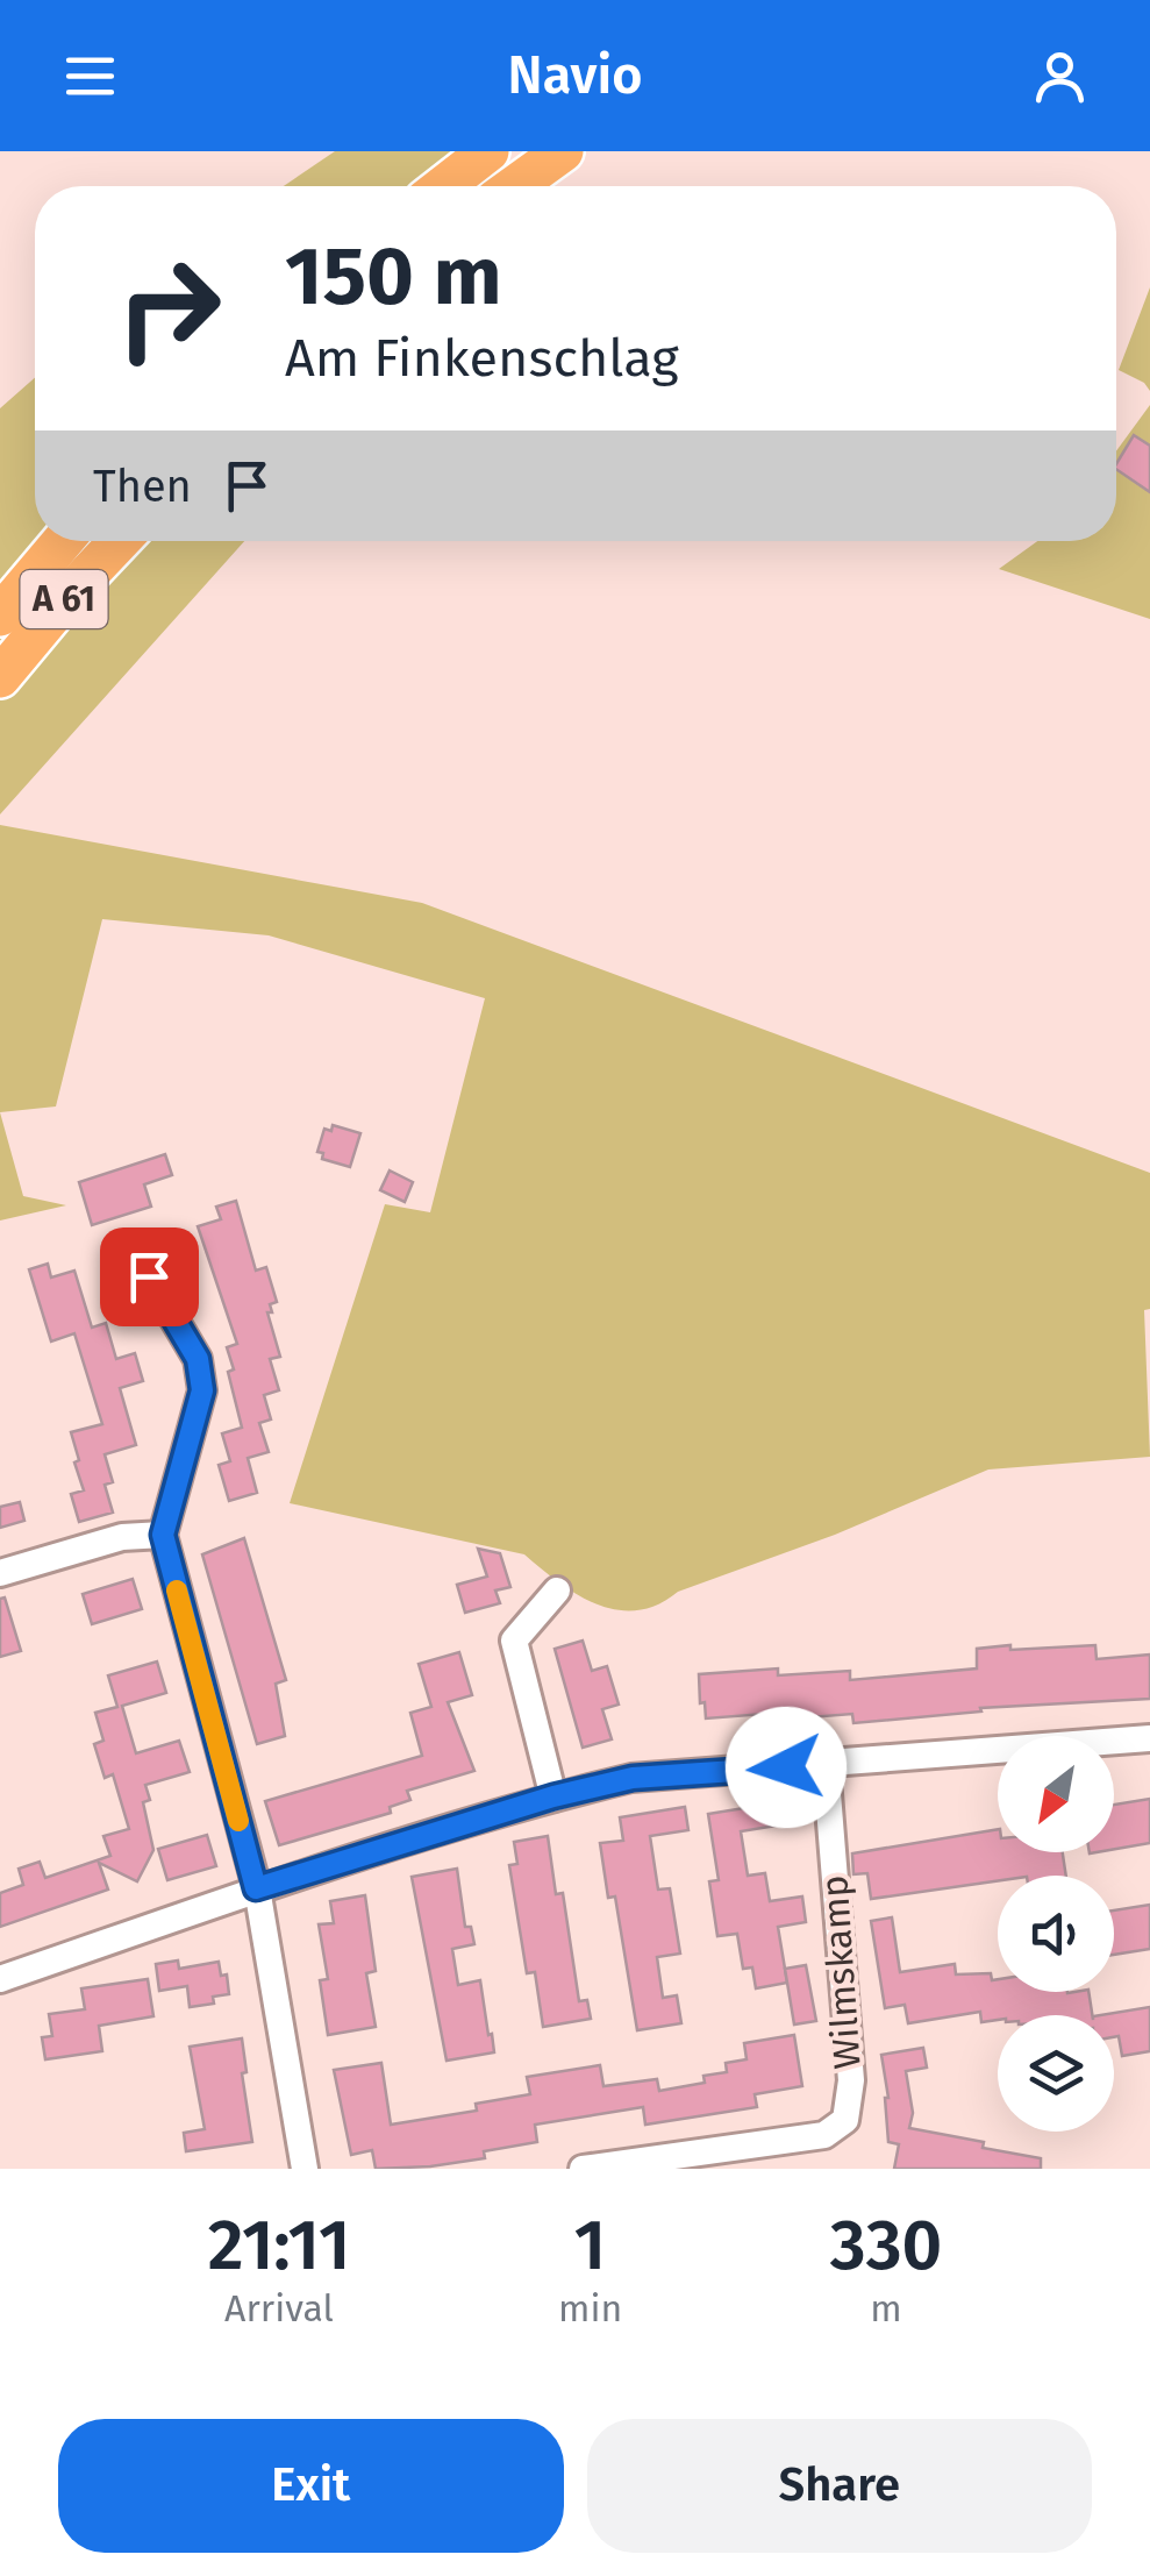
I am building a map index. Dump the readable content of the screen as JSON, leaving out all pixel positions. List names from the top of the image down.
{
  "streets": {
    "highway": ["A 61"],
    "street": ["Wilmskamp"]
  },
  "north": "bottom left",
  "page": {
    "header": "Navio",
    "turn": ["150 m", "Am Finkenschlag"],
    "then": "Then",
    "eta": [
      "21:11",
      "Arrival",
      "1",
      "min",
      "330",
      "m"
    ],
    "buttons": ["Exit", "Share"]
  }
}
